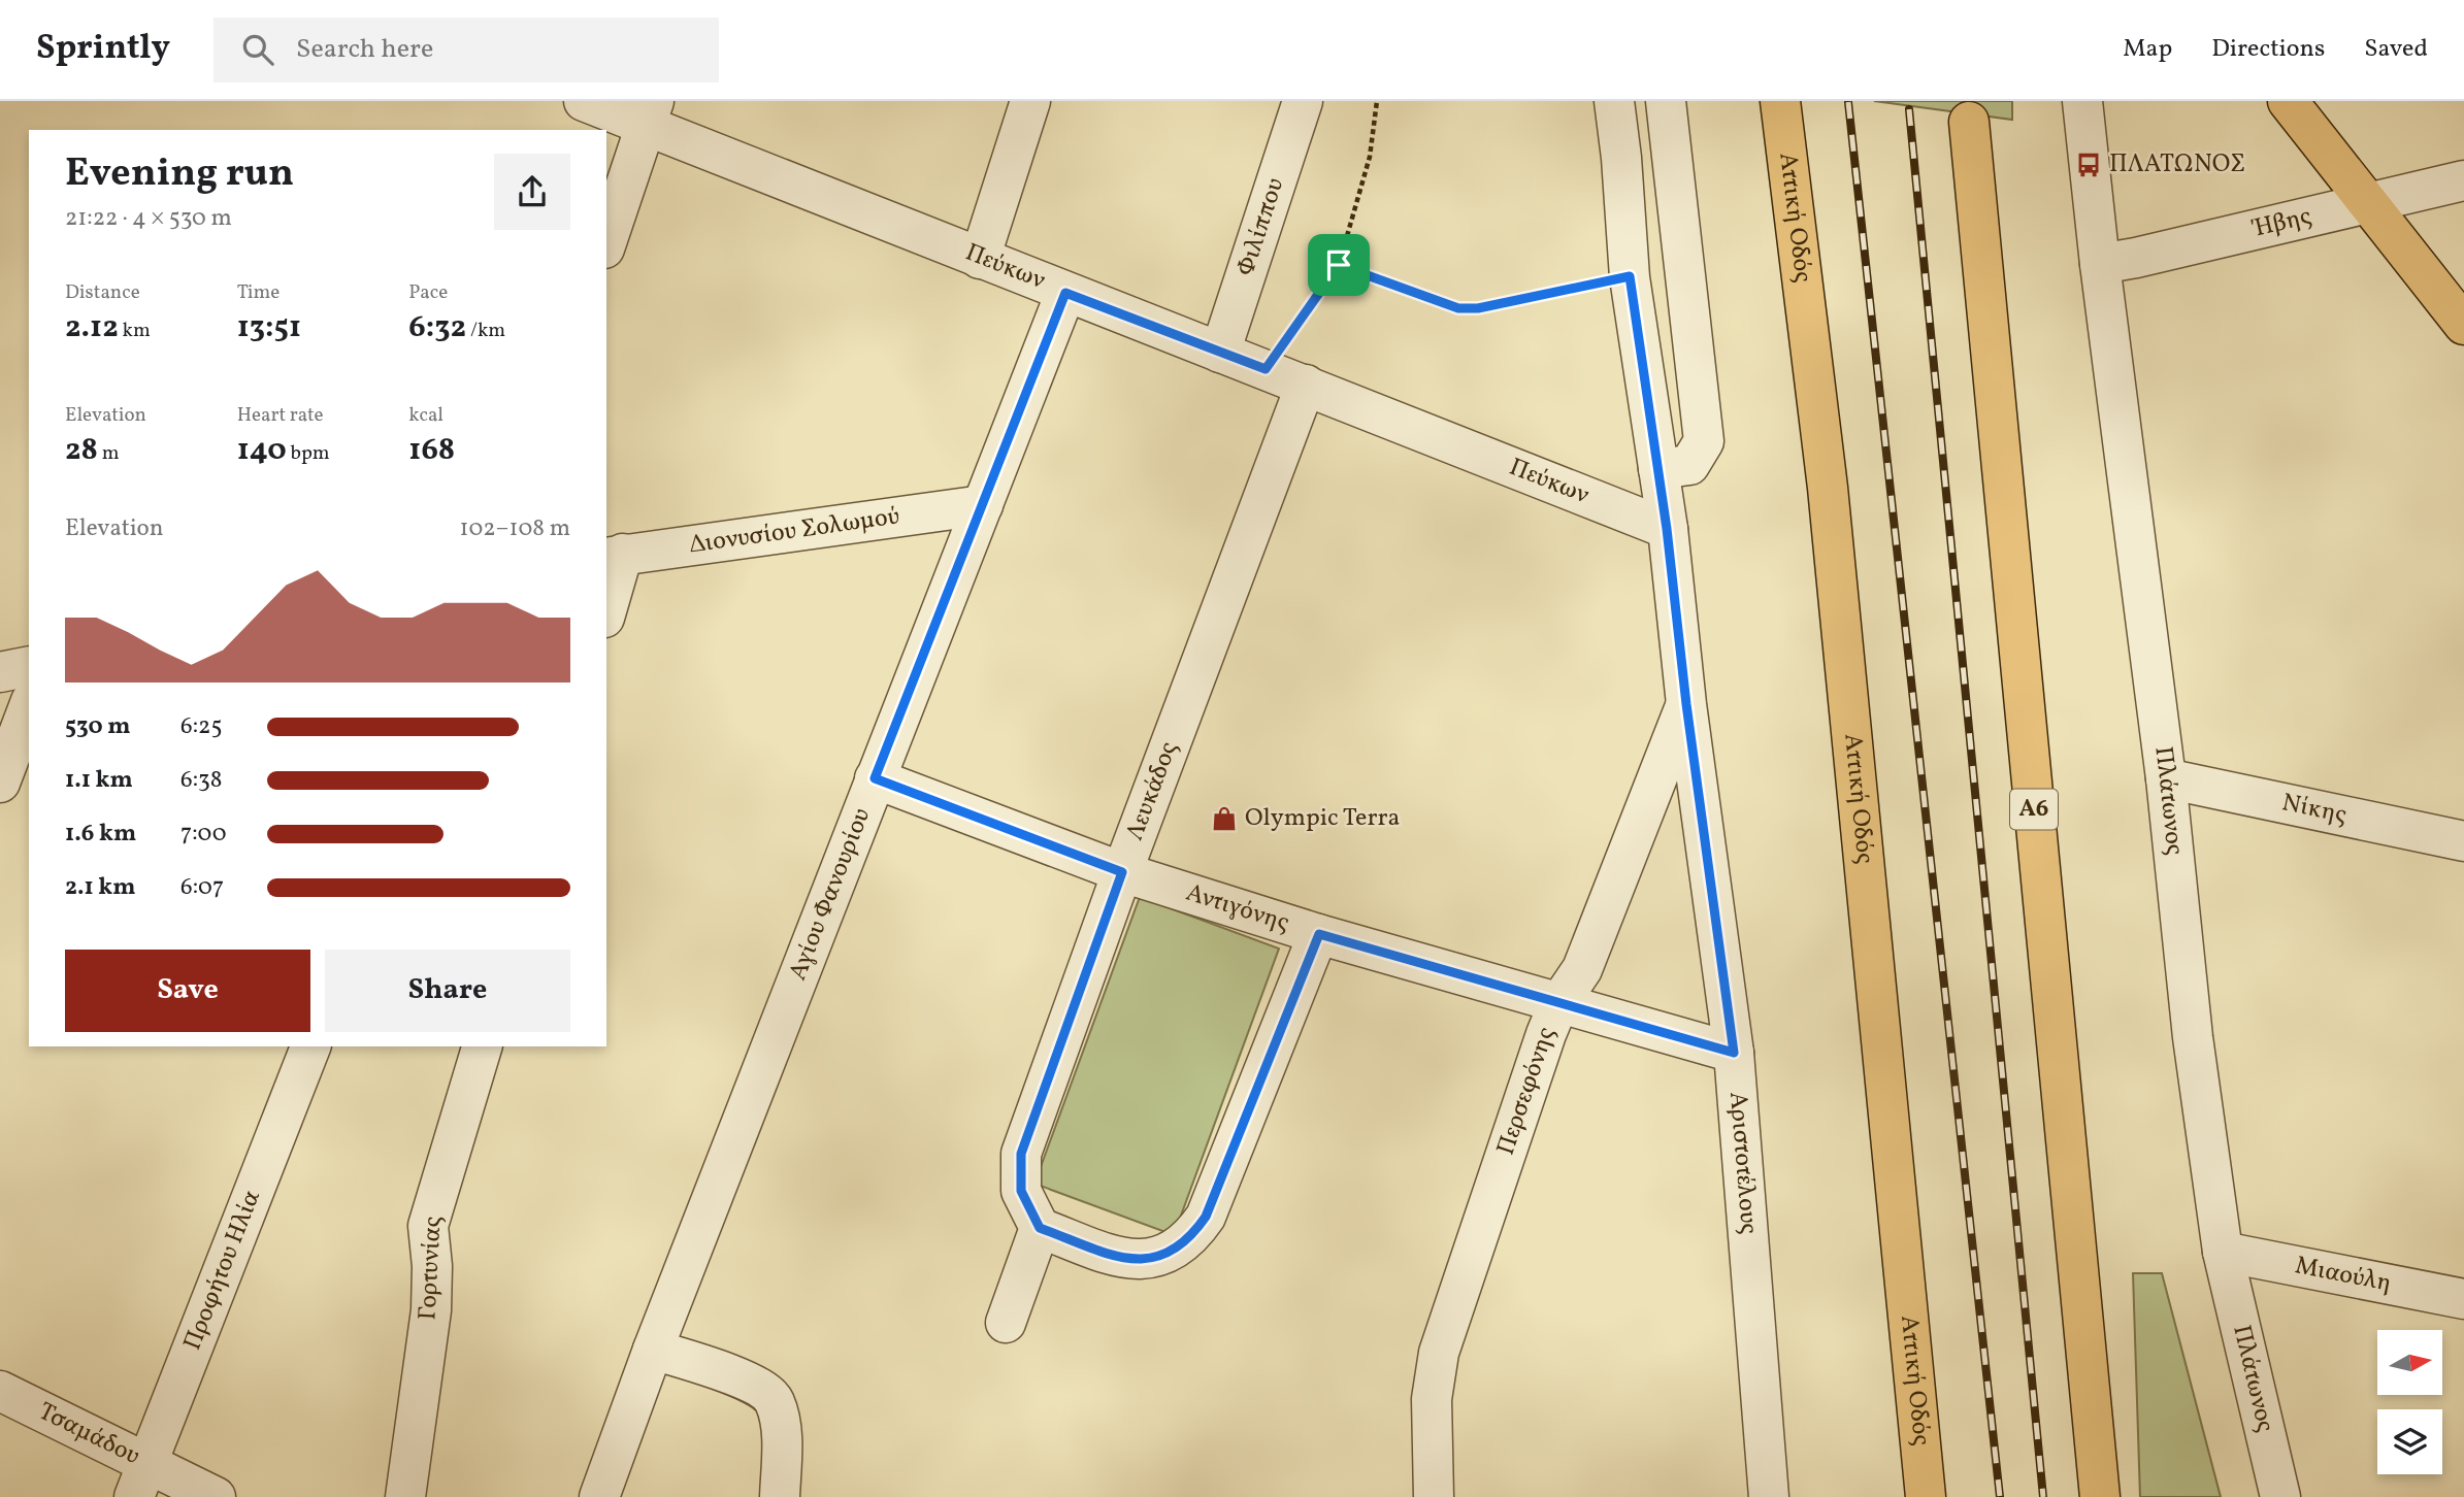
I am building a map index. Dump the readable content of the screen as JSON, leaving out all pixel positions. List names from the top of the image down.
{
  "streets": {
    "main road": ["Αττική Οδός", "Α6"],
    "street": [
      "Ήβης",
      "Φιλίππου",
      "Πεύκων",
      "Διονυσίου Σολωμού",
      "Λευκάδος",
      "Πλάτωνος",
      "Νίκης",
      "Αγίου Φανουρίου",
      "Αντιγόνης",
      "Περσεφόνης",
      "Αριστοτέλους",
      "Γορτυνίας",
      "Προφήτου Ηλία",
      "Μιαούλη",
      "Τσαμάδου"
    ]
  },
  "crossings": [
    ["Ήβης", "Πλάτωνος"],
    ["Φιλίππου", "Πεύκων"],
    ["Πεύκων", "Λευκάδος"],
    ["Πεύκων", "Αγίου Φανουρίου"],
    ["Πεύκων", "Αριστοτέλους"],
    ["Διονυσίου Σολωμού", "Αγίου Φανουρίου"],
    ["Λευκάδος", "Αντιγόνης"],
    ["Πλάτωνος", "Νίκης"],
    ["Πλάτωνος", "Μιαούλη"],
    ["Αγίου Φανουρίου", "Αντιγόνης"],
    ["Αντιγόνης", "Περσεφόνης"],
    ["Αντιγόνης", "Αριστοτέλους"],
    ["Περσεφόνης", "Αριστοτέλους"],
    ["Προφήτου Ηλία", "Τσαμάδου"]
  ],
  "places": {
    "bus stop": ["ΠΛΑΤΩΝΟΣ"],
    "shop": ["Olympic Terra"]
  },
  "north": "right",
  "page": {
    "header": "Sprintly",
    "search": "Search here",
    "nav": ["Map", "Directions", "Saved"],
    "heading": ["Evening run", "21:22 · 4 × 530 m"],
    "stats": [
      ["Distance", "2.12 km"],
      ["Time", "13:51"],
      ["Pace", "6:32 /km"],
      ["Elevation", "28 m"],
      ["Heart rate", "140 bpm"],
      ["kcal", "168"]
    ],
    "chart": ["Elevation", "102–108 m"],
    "list": [
      {
        "name": "530 m",
        "note": "6:25"
      },
      {
        "name": "1.1 km",
        "note": "6:38"
      },
      {
        "name": "1.6 km",
        "note": "7:00"
      },
      {
        "name": "2.1 km",
        "note": "6:07"
      }
    ],
    "buttons": ["Save", "Share"]
  }
}
